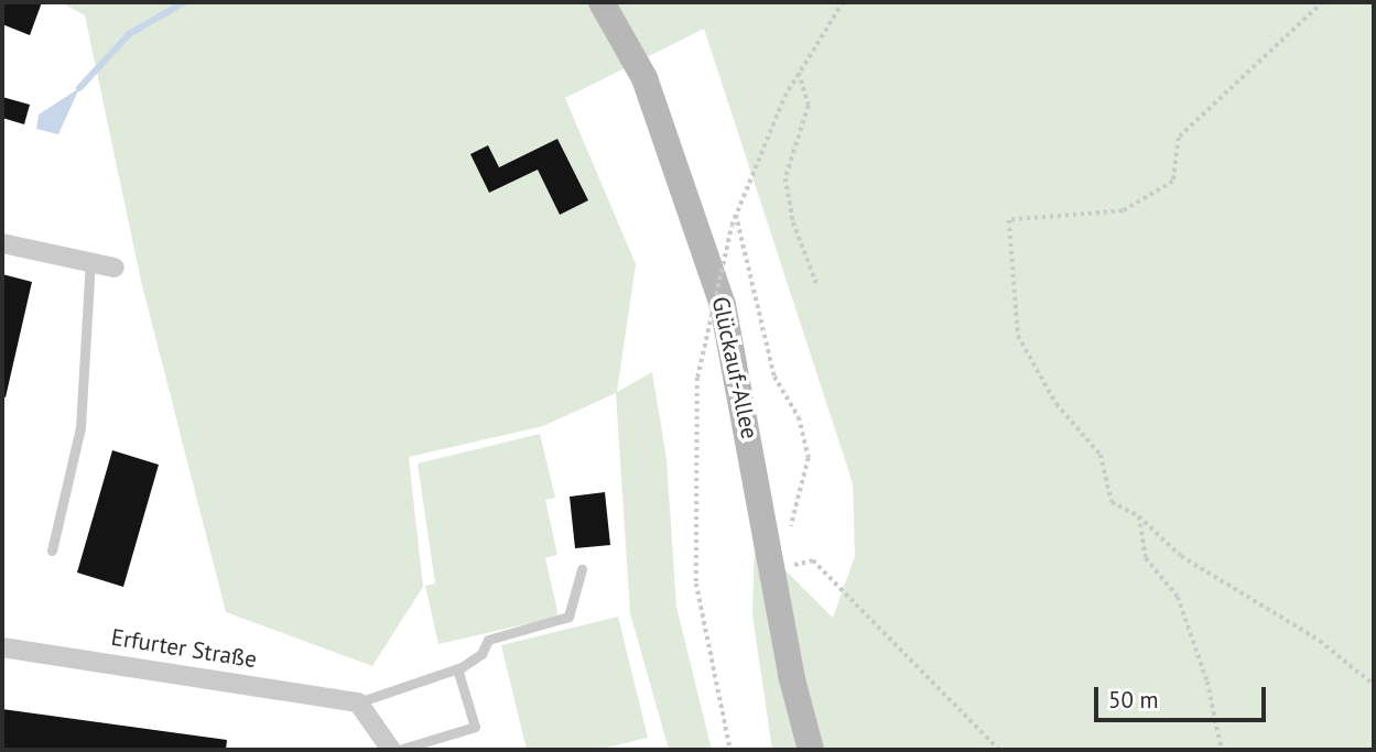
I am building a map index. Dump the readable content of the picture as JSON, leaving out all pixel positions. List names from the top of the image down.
{
  "streets": {
    "main road": ["Glückauf-Allee"],
    "street": ["Erfurter Straße"]
  },
  "scale_bar": "50 m"
}
